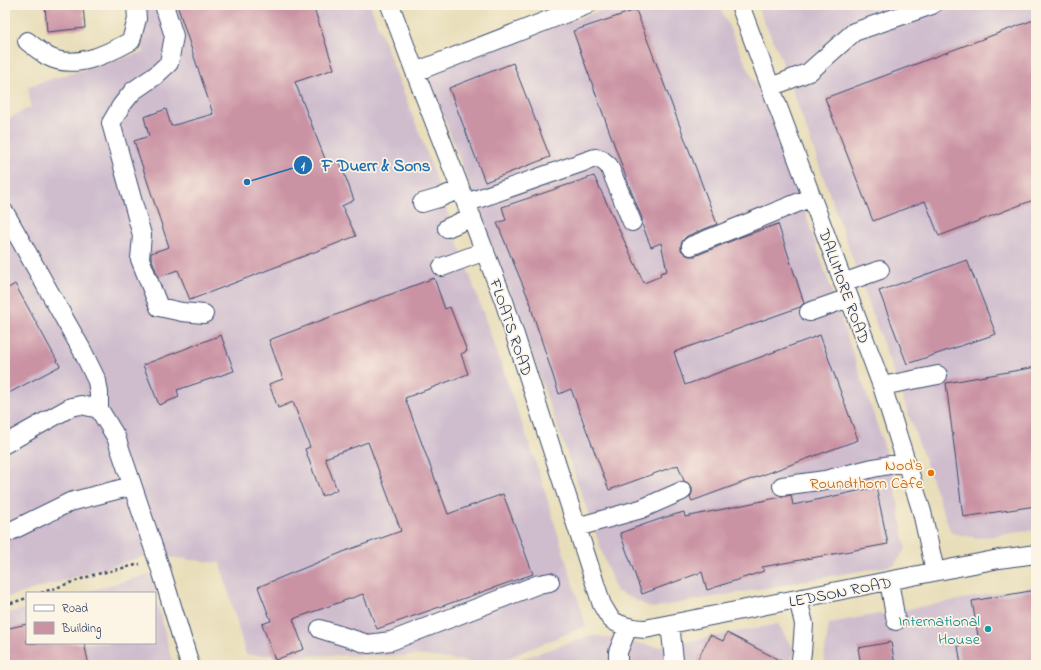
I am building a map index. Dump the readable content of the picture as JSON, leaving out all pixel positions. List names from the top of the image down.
{
  "streets": {
    "street": ["DALLIMORE ROAD", "FLOATS ROAD", "LEDSON ROAD"]
  },
  "crossings": [
    ["DALLIMORE ROAD", "LEDSON ROAD"],
    ["FLOATS ROAD", "LEDSON ROAD"]
  ],
  "places": ["F Duerr & Sons", "Nod's Roundthorn Cafe", "International House"],
  "legend": ["Road", "Building"]
}
